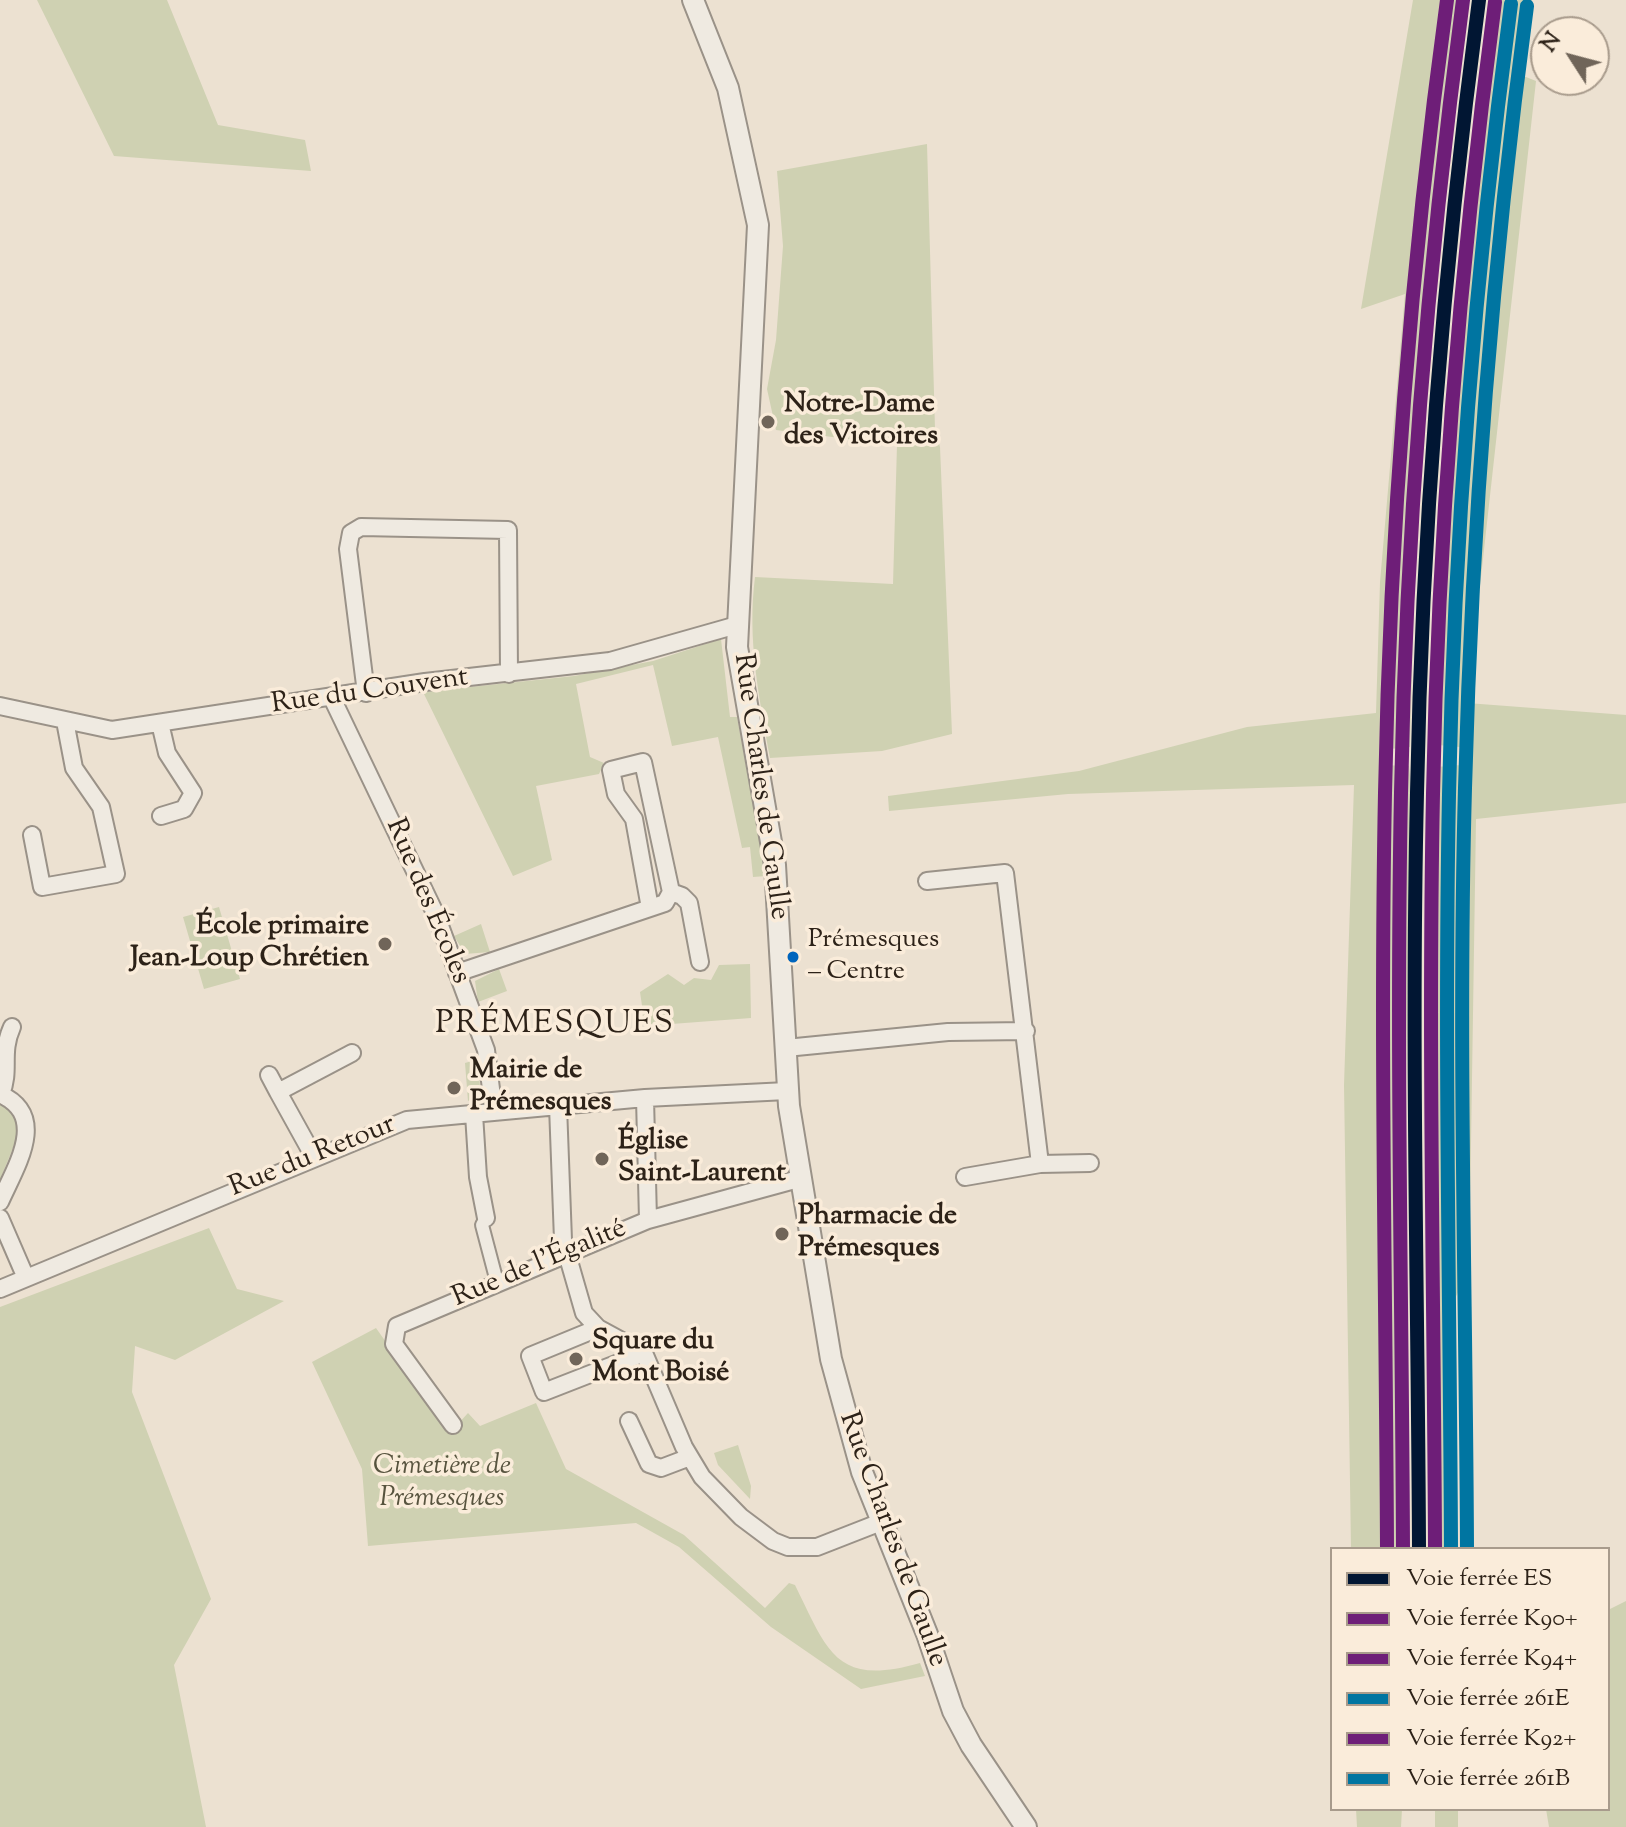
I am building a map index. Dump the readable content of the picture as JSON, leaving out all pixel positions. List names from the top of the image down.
{
  "streets": {
    "street": [
      "Rue du Couvent",
      "Rue Charles de Gaulle",
      "Rue des Écoles",
      "Rue du Retour",
      "Rue de l'Égalité"
    ]
  },
  "crossings": [
    ["Rue du Couvent", "Rue Charles de Gaulle"],
    ["Rue du Couvent", "Rue des Écoles"],
    ["Rue Charles de Gaulle", "Rue du Retour"],
    ["Rue Charles de Gaulle", "Rue de l'Égalité"],
    ["Rue des Écoles", "Rue du Retour"]
  ],
  "districts": ["PRÉMESQUES"],
  "parks": ["Cimetière de Prémesques"],
  "places": [
    "Notre-Dame des Victoires",
    "École primaire Jean-Loup Chrétien",
    "Prémesques – Centre",
    "Mairie de Prémesques",
    "Église Saint-Laurent",
    "Pharmacie de Prémesques",
    "Square du Mont Boisé"
  ],
  "lines": [
    "rail line ES",
    "rail line K94+",
    "rail line K92+",
    "rail line K90+",
    "rail line 261E",
    "rail line 261B"
  ],
  "legend": [
    "Voie ferrée ES",
    "Voie ferrée K90+",
    "Voie ferrée K94+",
    "Voie ferrée 261E",
    "Voie ferrée K92+",
    "Voie ferrée 261B"
  ],
  "north": "top left"
}
